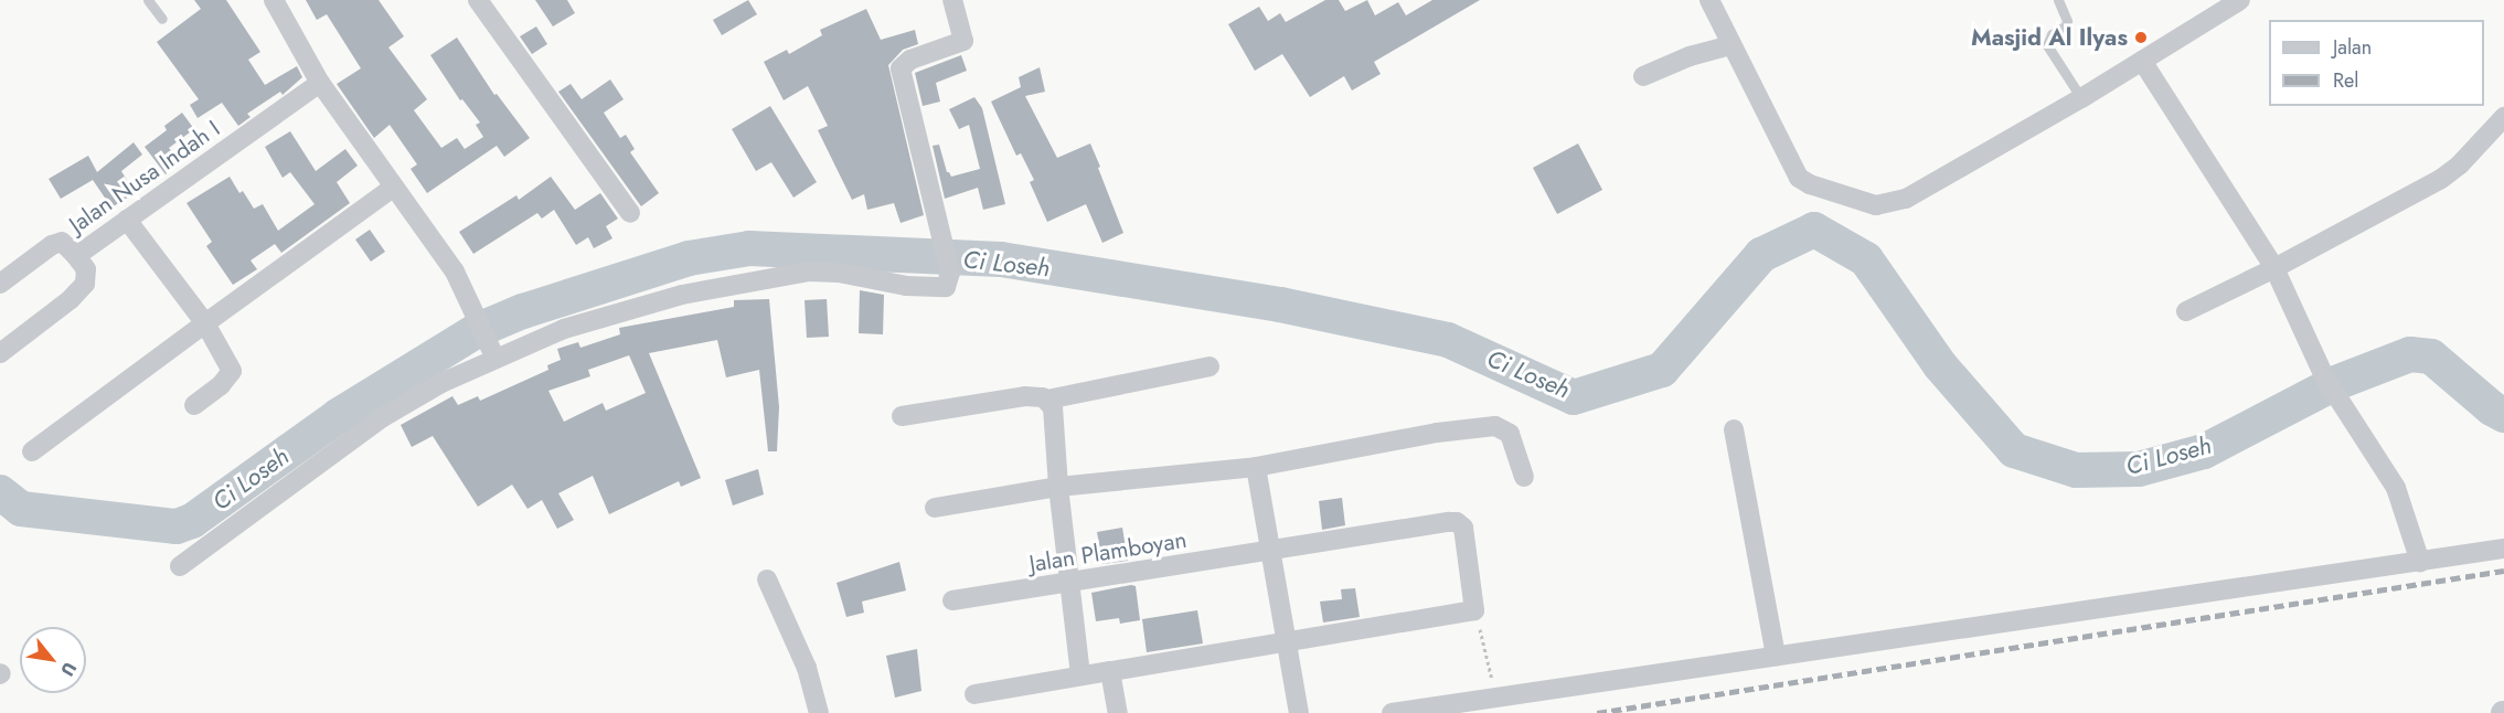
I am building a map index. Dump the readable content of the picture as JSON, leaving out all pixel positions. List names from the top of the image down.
{
  "streets": {
    "street": ["Jalan Nusa Indah I", "Jalan Plamboyan"]
  },
  "water": ["Ci Loseh"],
  "places": ["Masjid Al Ilyas"],
  "legend": ["Jalan", "Rel"],
  "north": "bottom right"
}
